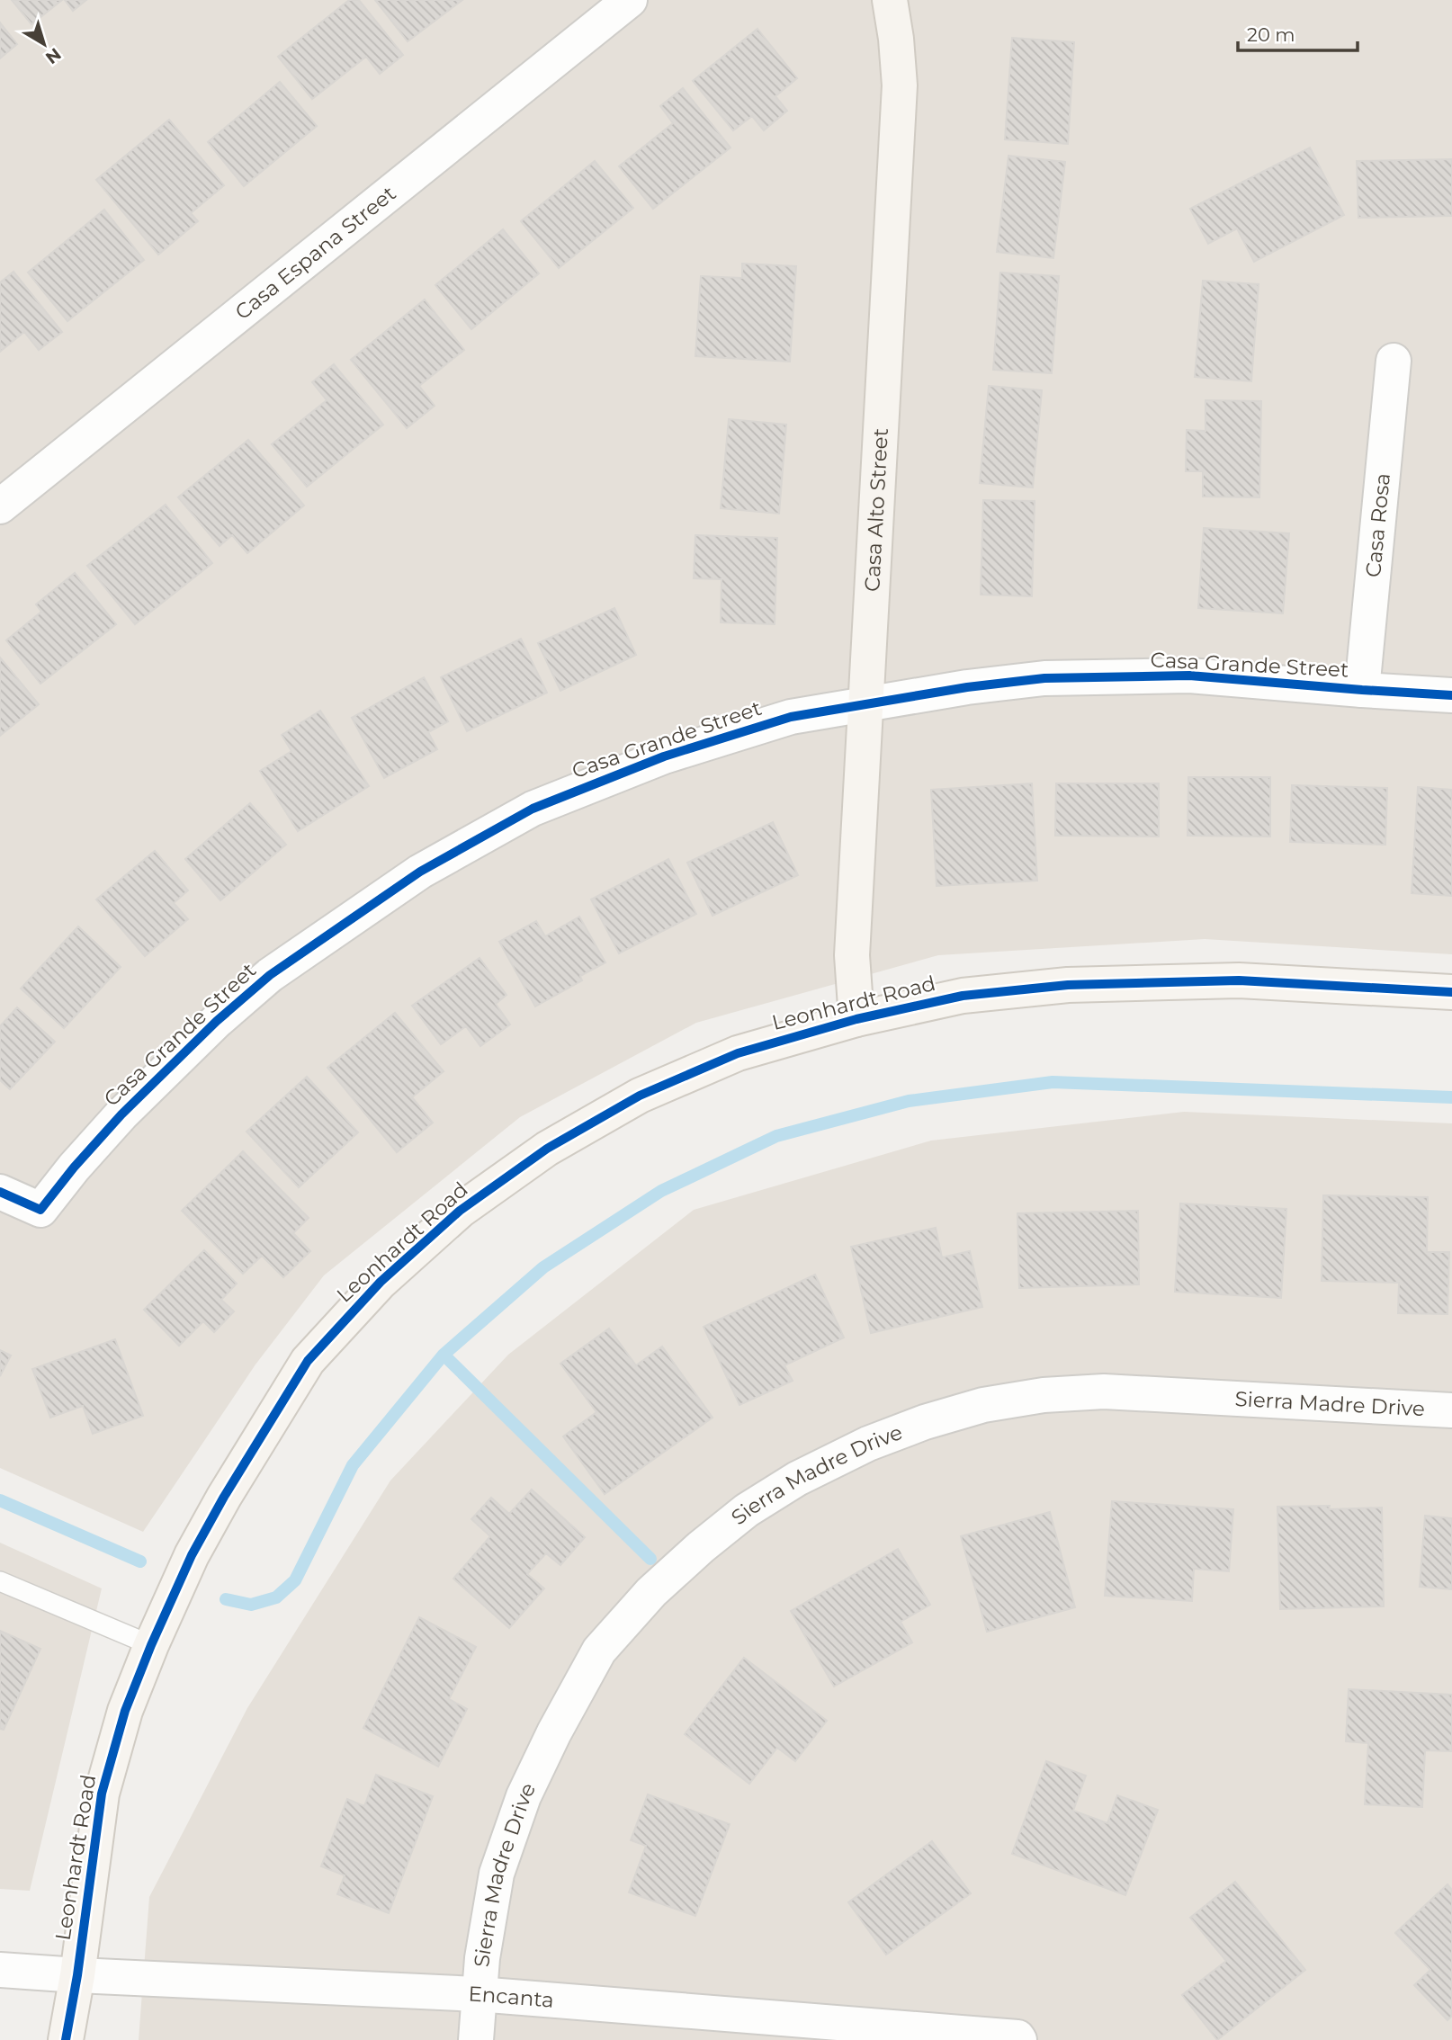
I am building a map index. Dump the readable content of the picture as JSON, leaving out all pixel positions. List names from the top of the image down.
{
  "streets": {
    "street": [
      "Casa Espana Street",
      "Casa Alto Street",
      "Casa Rosa",
      "Casa Grande Street",
      "Leonhardt Road",
      "Sierra Madre Drive",
      "Encanta"
    ]
  },
  "crossings": [
    ["Casa Alto Street", "Casa Grande Street"],
    ["Casa Alto Street", "Leonhardt Road"],
    ["Casa Rosa", "Casa Grande Street"],
    ["Leonhardt Road", "Encanta"],
    ["Sierra Madre Drive", "Encanta"]
  ],
  "scale_bar": "20 m",
  "north": "bottom right"
}
